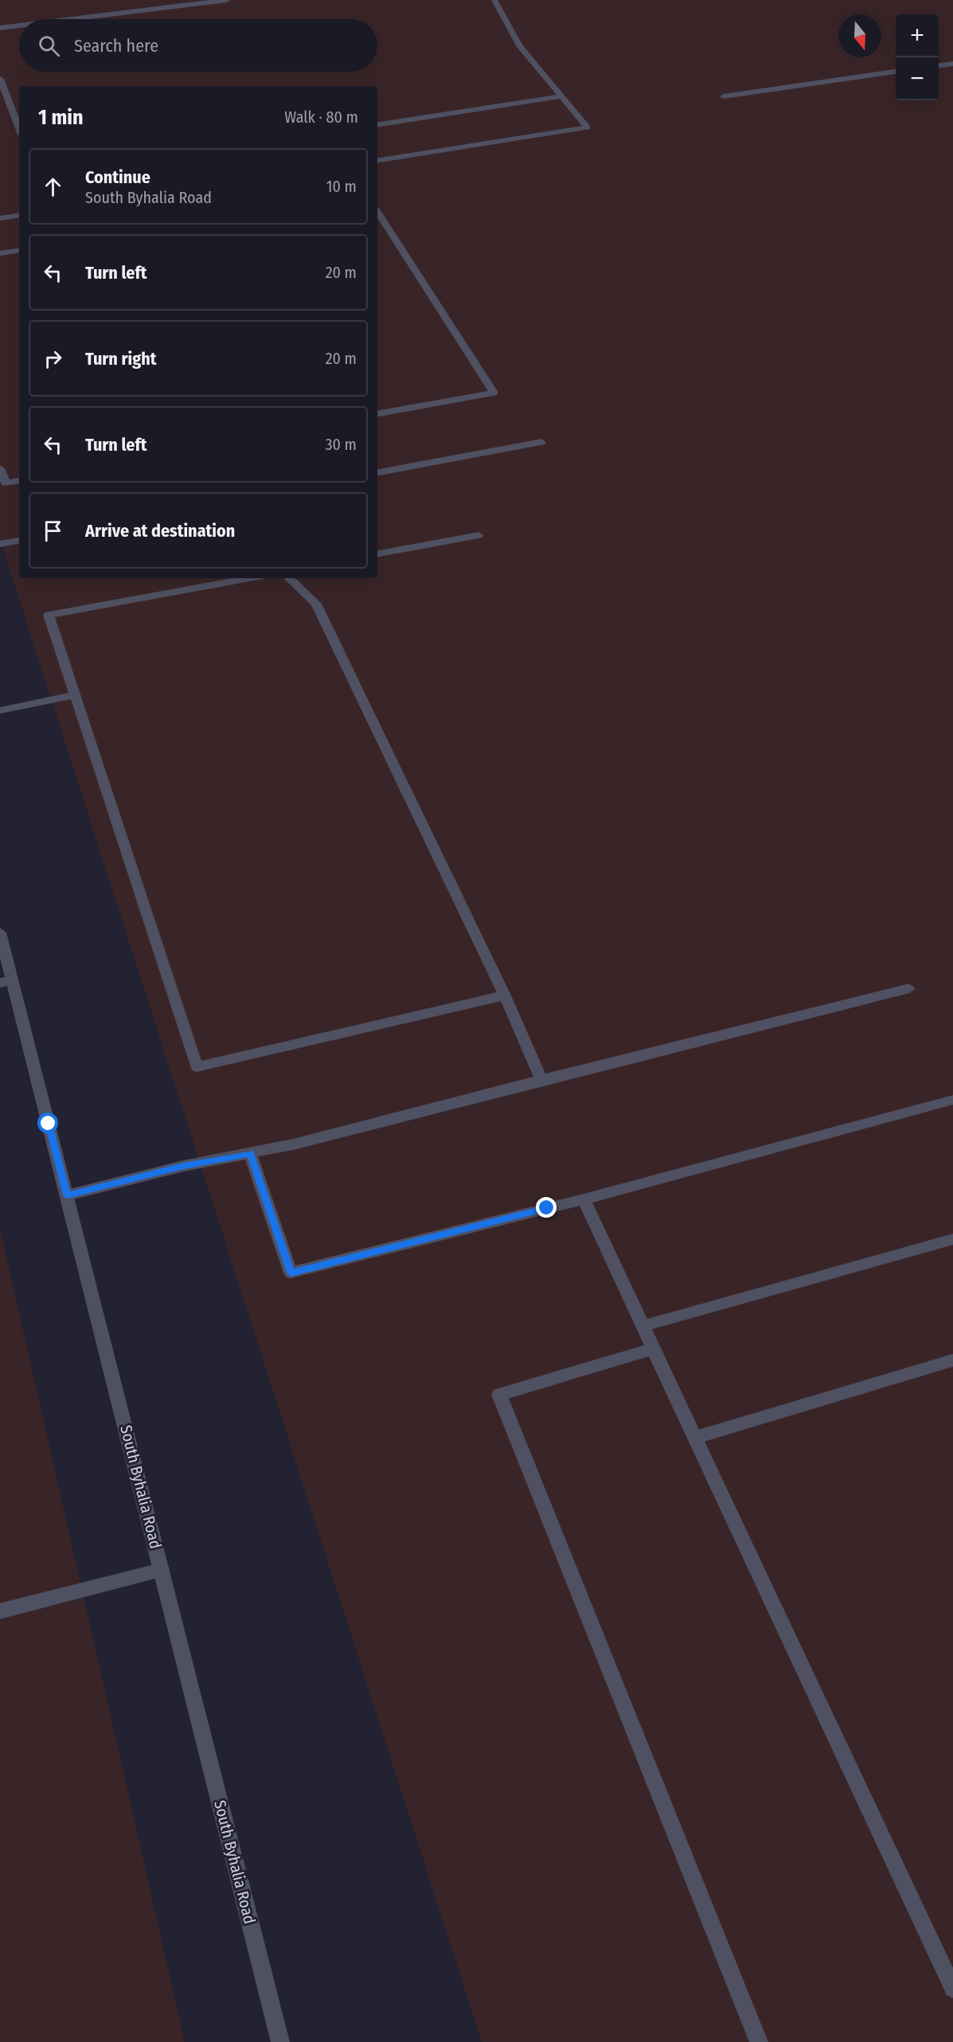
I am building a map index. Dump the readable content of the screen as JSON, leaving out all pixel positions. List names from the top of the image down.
{
  "streets": {
    "main road": ["South Byhalia Road"]
  },
  "north": "bottom",
  "page": {
    "map_buttons": ["+", "−"],
    "search": "Search here",
    "heading": ["1 min", "Walk · 80 m"],
    "list": [
      ["Continue", "South Byhalia Road", "10 m"],
      ["Turn left", "20 m"],
      ["Turn right", "20 m"],
      ["Turn left", "30 m"],
      "Arrive at destination"
    ]
  }
}
